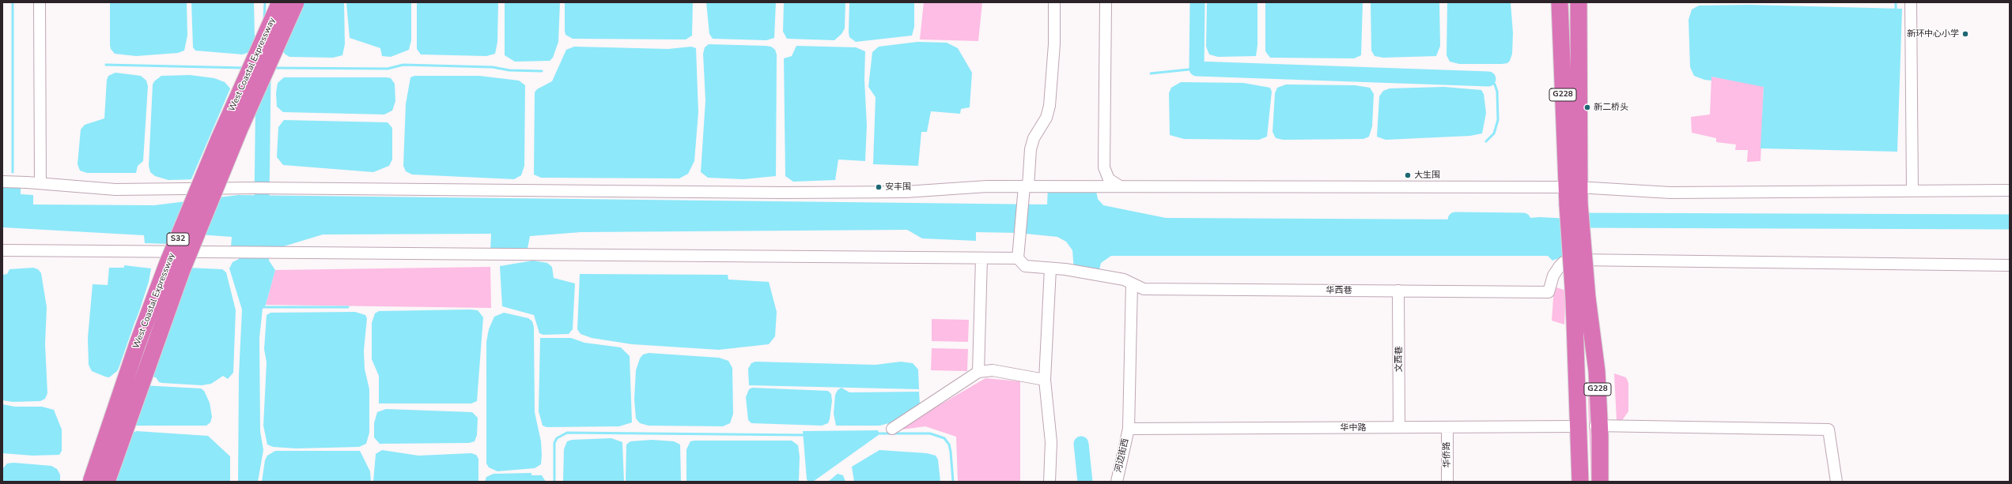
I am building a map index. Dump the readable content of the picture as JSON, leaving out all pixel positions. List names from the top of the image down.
{
  "streets": {
    "highway": ["West Coastal Expressway", "G228", "S32"],
    "street": [
      "华西巷",
      "文西巷",
      "华中路",
      "华侨路",
      "河边街西"
    ]
  },
  "crossings": [
    ["G228", "华中路"],
    ["华西巷", "文西巷"],
    ["华西巷", "河边街西"],
    ["文西巷", "华中路"],
    ["华中路", "华侨路"],
    ["华中路", "河边街西"]
  ],
  "places": [
    "新环中心小学",
    "新二桥头",
    "大生围",
    "安丰围"
  ]
}
